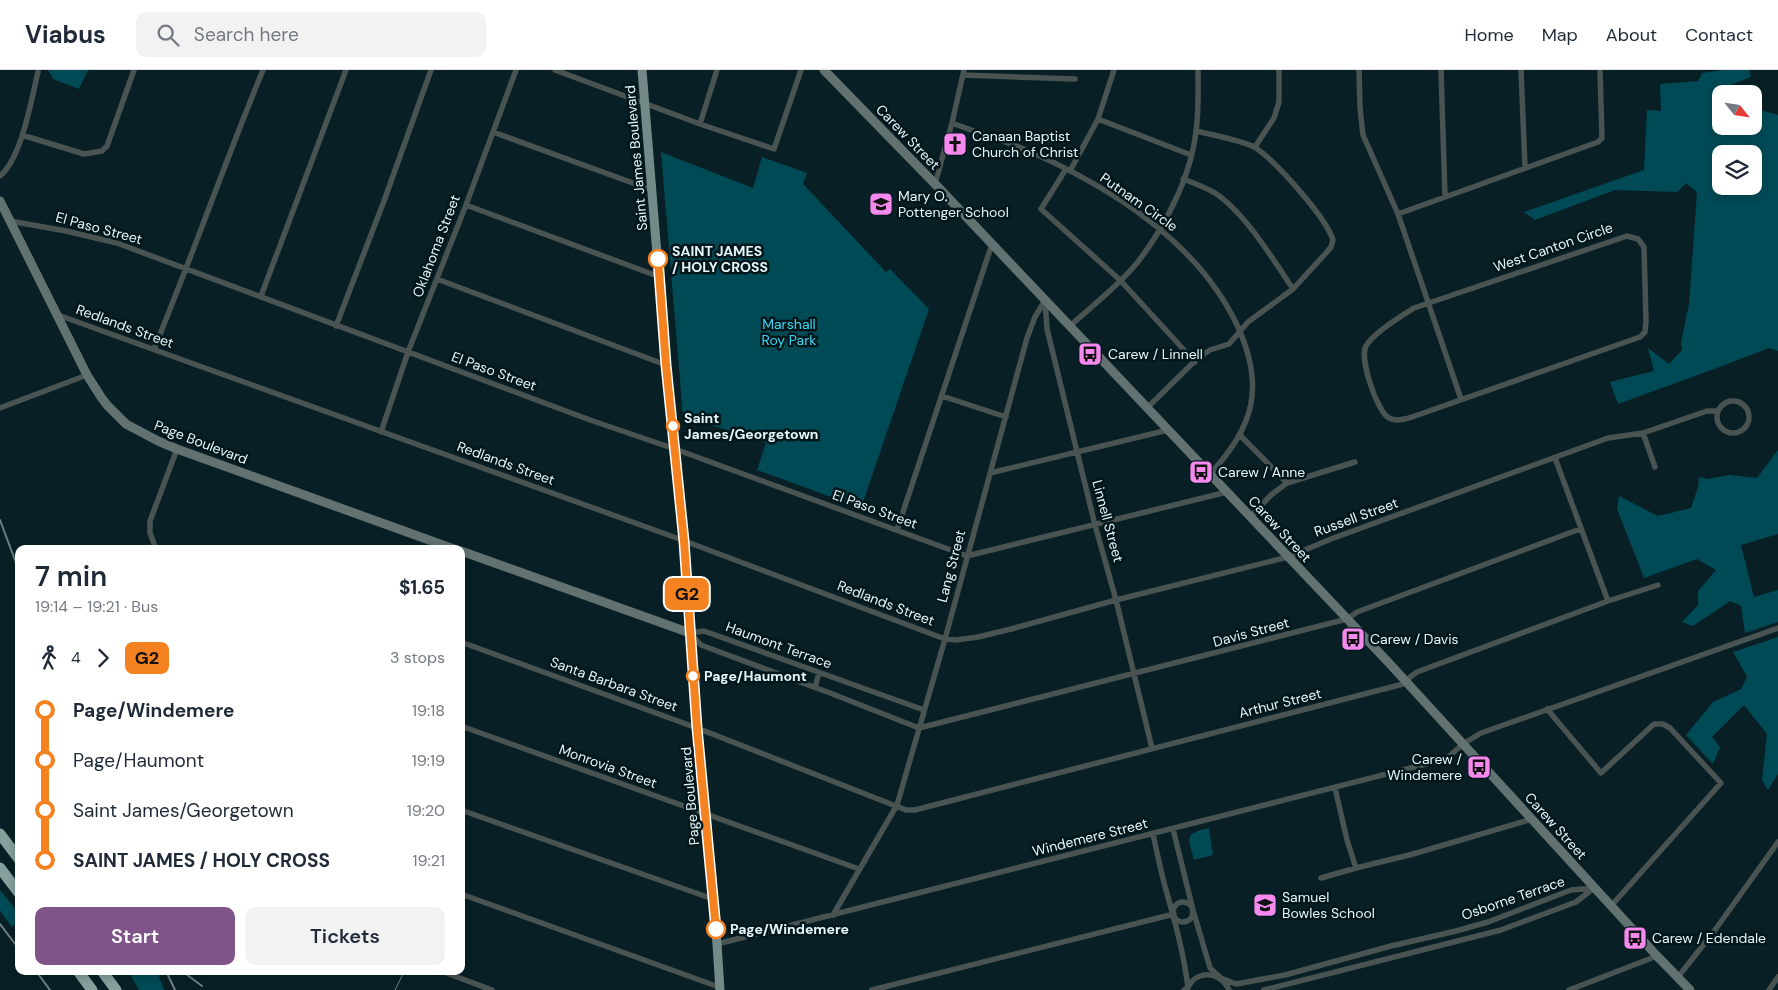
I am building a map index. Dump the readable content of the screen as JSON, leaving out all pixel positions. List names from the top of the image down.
{
  "streets": {
    "main road": ["Saint James Boulevard", "Page Boulevard"],
    "street": [
      "Carew Street",
      "Putnam Circle",
      "El Paso Street",
      "Oklahoma Street",
      "West Canton Circle",
      "Redlands Street",
      "Russell Street",
      "Linnell Street",
      "Lang Street",
      "Davis Street",
      "Haumont Terrace",
      "Santa Barbara Street",
      "Arthur Street",
      "Monrovia Street",
      "Windemere Street",
      "Osborne Terrace"
    ]
  },
  "crossings": [
    ["Carew Street", "Putnam Circle"],
    ["Carew Street", "Russell Street"],
    ["Carew Street", "Linnell Street"],
    ["Carew Street", "Lang Street"],
    ["Carew Street", "Davis Street"],
    ["Carew Street", "Arthur Street"],
    ["Carew Street", "Windemere Street"],
    ["Carew Street", "Osborne Terrace"],
    ["Saint James Boulevard", "El Paso Street"],
    ["Saint James Boulevard", "Redlands Street"],
    ["Saint James Boulevard", "Page Boulevard"],
    ["Saint James Boulevard", "Haumont Terrace"],
    ["El Paso Street", "Oklahoma Street"],
    ["El Paso Street", "Page Boulevard"],
    ["El Paso Street", "Lang Street"],
    ["Oklahoma Street", "Redlands Street"],
    ["Redlands Street", "Page Boulevard"],
    ["Redlands Street", "Russell Street"],
    ["Redlands Street", "Lang Street"],
    ["Page Boulevard", "Haumont Terrace"],
    ["Page Boulevard", "Santa Barbara Street"],
    ["Page Boulevard", "Monrovia Street"],
    ["Page Boulevard", "Windemere Street"],
    ["Russell Street", "Linnell Street"],
    ["Russell Street", "Lang Street"],
    ["Linnell Street", "Lang Street"],
    ["Linnell Street", "Davis Street"],
    ["Linnell Street", "Arthur Street"],
    ["Lang Street", "Davis Street"],
    ["Lang Street", "Haumont Terrace"],
    ["Lang Street", "Santa Barbara Street"],
    ["Lang Street", "Arthur Street"],
    ["Lang Street", "Monrovia Street"],
    ["Lang Street", "Windemere Street"],
    ["Davis Street", "Haumont Terrace"],
    ["Santa Barbara Street", "Arthur Street"]
  ],
  "parks": ["Marshall Roy Park"],
  "places": {
    "church": ["Canaan Baptist Church of Christ"],
    "school or university": ["Mary O. Pottenger School", "Samuel Bowles School"],
    "other": [
      "SAINT JAMES / HOLY CROSS",
      "Saint James/Georgetown",
      "Page/Haumont",
      "Page/Windemere"
    ],
    "bus stop": [
      "Carew / Linnell",
      "Carew / Anne",
      "Carew / Davis",
      "Carew / Windemere",
      "Carew / Edendale"
    ]
  },
  "lines": ["bus line G2"],
  "north": "bottom right",
  "page": {
    "header": "Viabus",
    "search": "Search here",
    "nav": [
      "Home",
      "Map",
      "About",
      "Contact"
    ],
    "on_map": "G2",
    "heading": ["7 min", "19:14 – 19:21 · Bus", "$1.65"],
    "legs": ["4", "G2", "3 stops"],
    "list": [
      {
        "name": "Page/Windemere",
        "value": "19:18"
      },
      {
        "name": "Page/Haumont",
        "value": "19:19"
      },
      {
        "name": "Saint James/Georgetown",
        "value": "19:20"
      },
      {
        "name": "SAINT JAMES / HOLY CROSS",
        "value": "19:21"
      }
    ],
    "buttons": ["Start", "Tickets"]
  }
}
